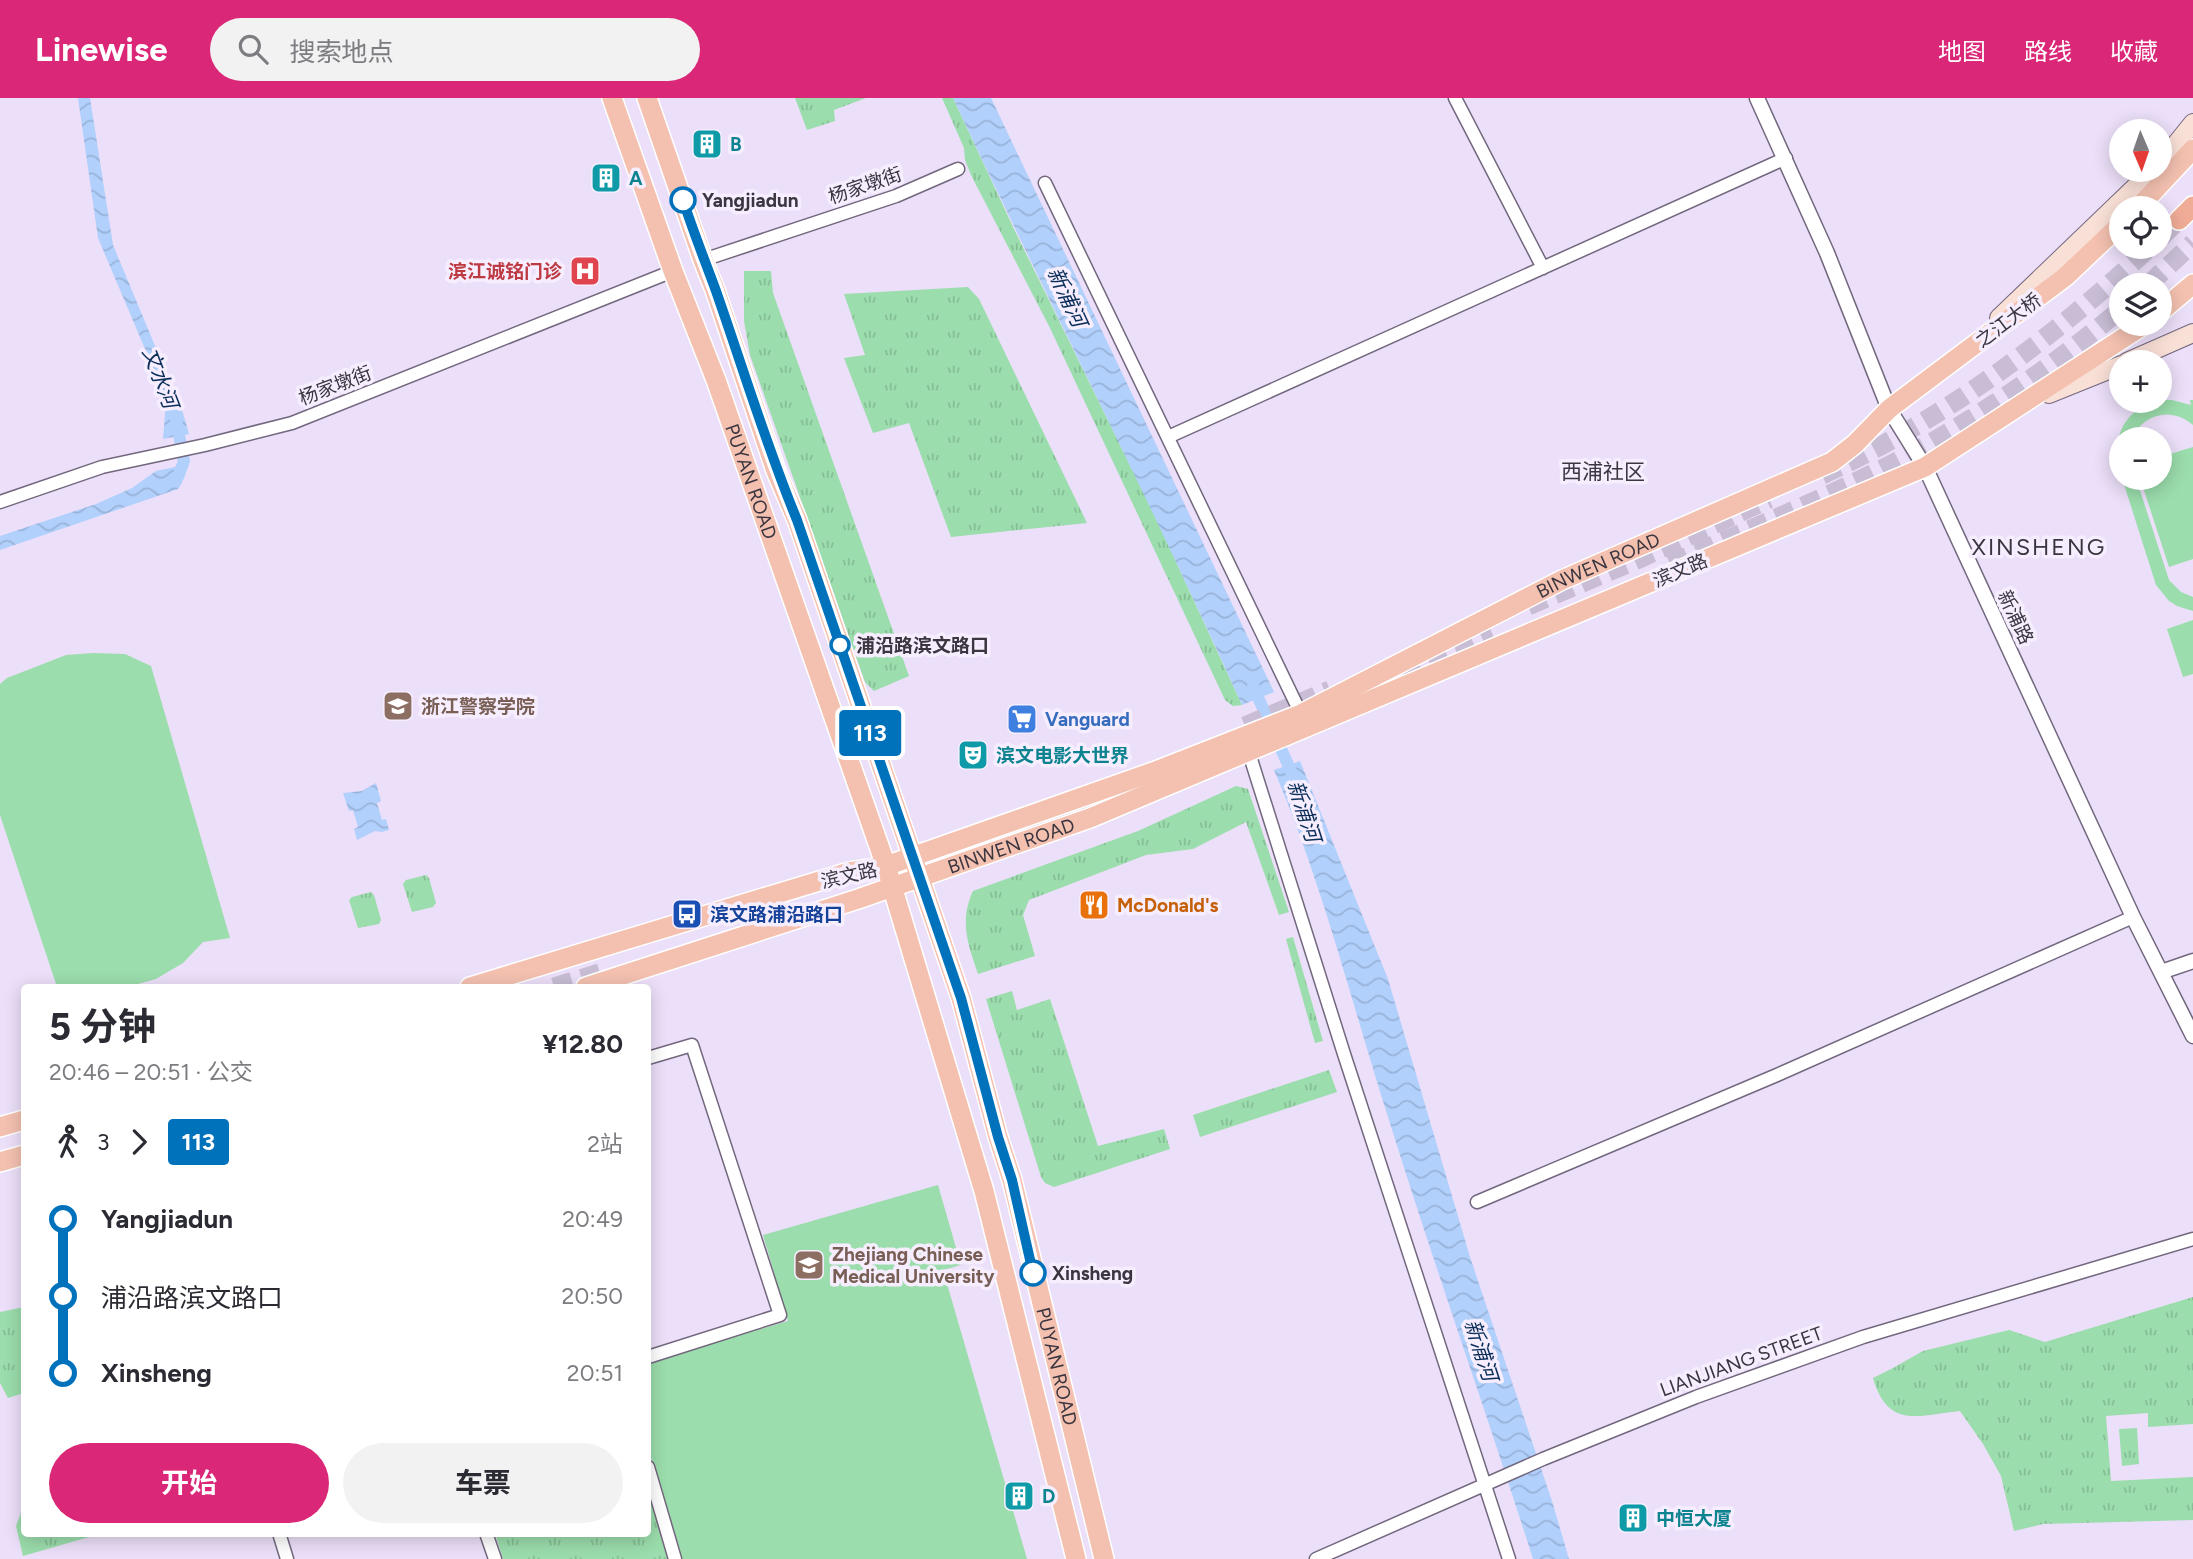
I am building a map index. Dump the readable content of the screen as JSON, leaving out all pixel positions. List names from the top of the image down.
{
  "streets": {
    "main road": [
      "之江大桥",
      "PUYAN ROAD",
      "BINWEN ROAD",
      "滨文路"
    ],
    "street": ["杨家墩街", "新浦路", "LIANJIANG STREET"]
  },
  "crossings": [
    ["杨家墩街", "PUYAN ROAD"],
    ["之江大桥", "BINWEN ROAD"],
    ["之江大桥", "新浦路"],
    ["PUYAN ROAD", "BINWEN ROAD"],
    ["PUYAN ROAD", "滨文路"],
    ["BINWEN ROAD", "滨文路"],
    ["BINWEN ROAD", "新浦路"],
    ["滨文路", "新浦路"]
  ],
  "districts": ["西浦社区", "XINSHENG"],
  "water": ["新浦河", "文水河"],
  "places": {
    "building": [
      "B",
      "A",
      "D",
      "中恒大厦"
    ],
    "other": ["Yangjiadun", "浦沿路滨文路口", "Xinsheng"],
    "hospital": ["滨江诚铭门诊"],
    "school or university": ["浙江警察学院", "Zhejiang Chinese Medical University"],
    "supermarket": ["Vanguard"],
    "theatre": ["滨文电影大世界"],
    "restaurant": ["McDonald's"],
    "bus stop": ["滨文路浦沿路口"]
  },
  "lines": ["bus line 113"],
  "north": "bottom",
  "page": {
    "header": "Linewise",
    "search": "搜索地点",
    "nav": ["地图", "路线", "收藏"],
    "on_map": "113",
    "map_buttons": ["+", "−"],
    "heading": ["5 分钟", "20:46 – 20:51 · 公交", "¥12.80"],
    "legs": ["3", "113", "2站"],
    "list": [
      {
        "name": "Yangjiadun",
        "value": "20:49"
      },
      {
        "name": "浦沿路滨文路口",
        "value": "20:50"
      },
      {
        "name": "Xinsheng",
        "value": "20:51"
      }
    ],
    "buttons": ["开始", "车票"]
  }
}
